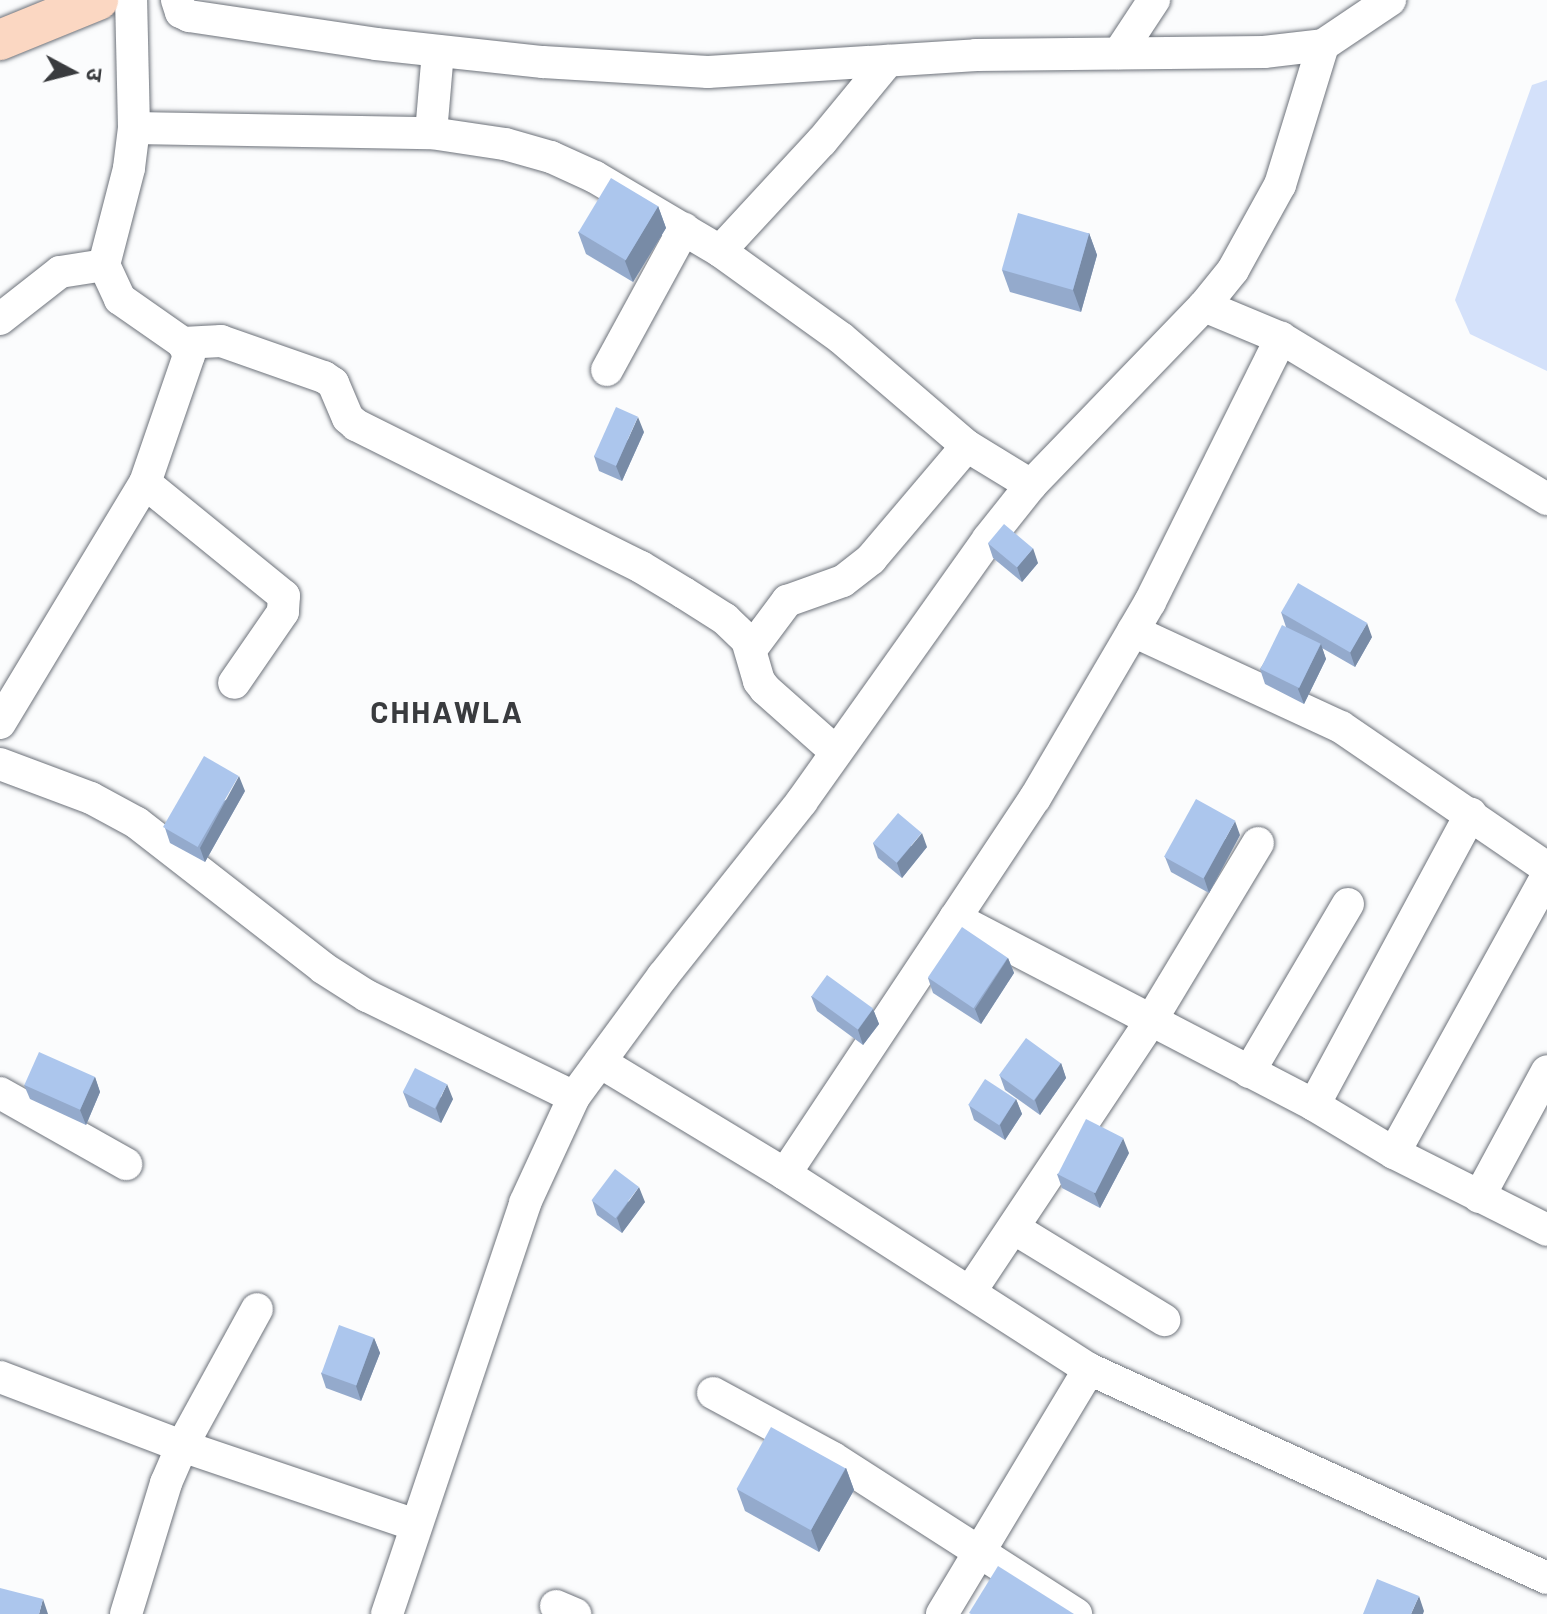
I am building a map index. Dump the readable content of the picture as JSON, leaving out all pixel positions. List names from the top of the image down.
{
  "districts": ["CHHAWLA"],
  "north": "right"
}
